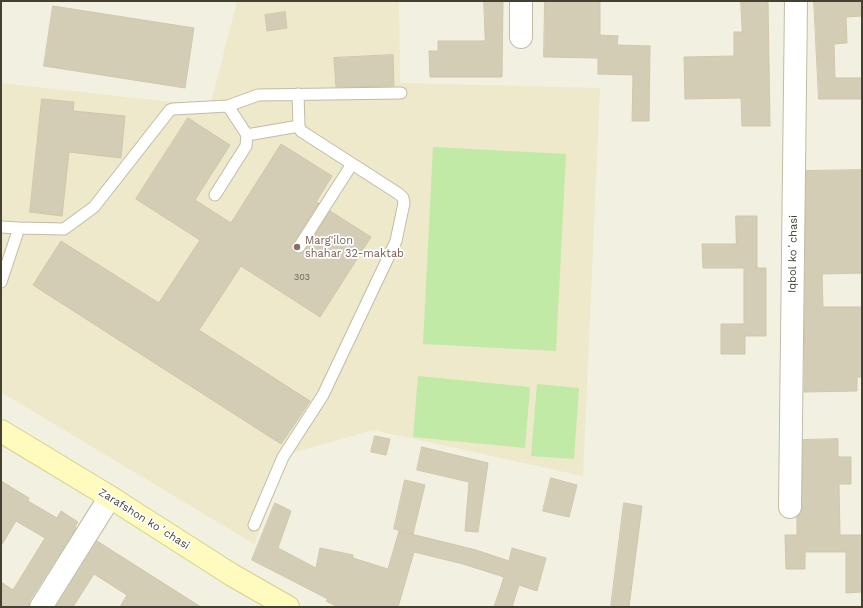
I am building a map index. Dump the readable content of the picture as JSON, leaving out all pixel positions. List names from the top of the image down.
{
  "streets": {
    "main road": ["Zarafshon koʻchasi"],
    "street": ["Iqbol koʻchasi"]
  },
  "places": ["Marg'ilon shahar 32-maktab"],
  "house_numbers": ["303"]
}
